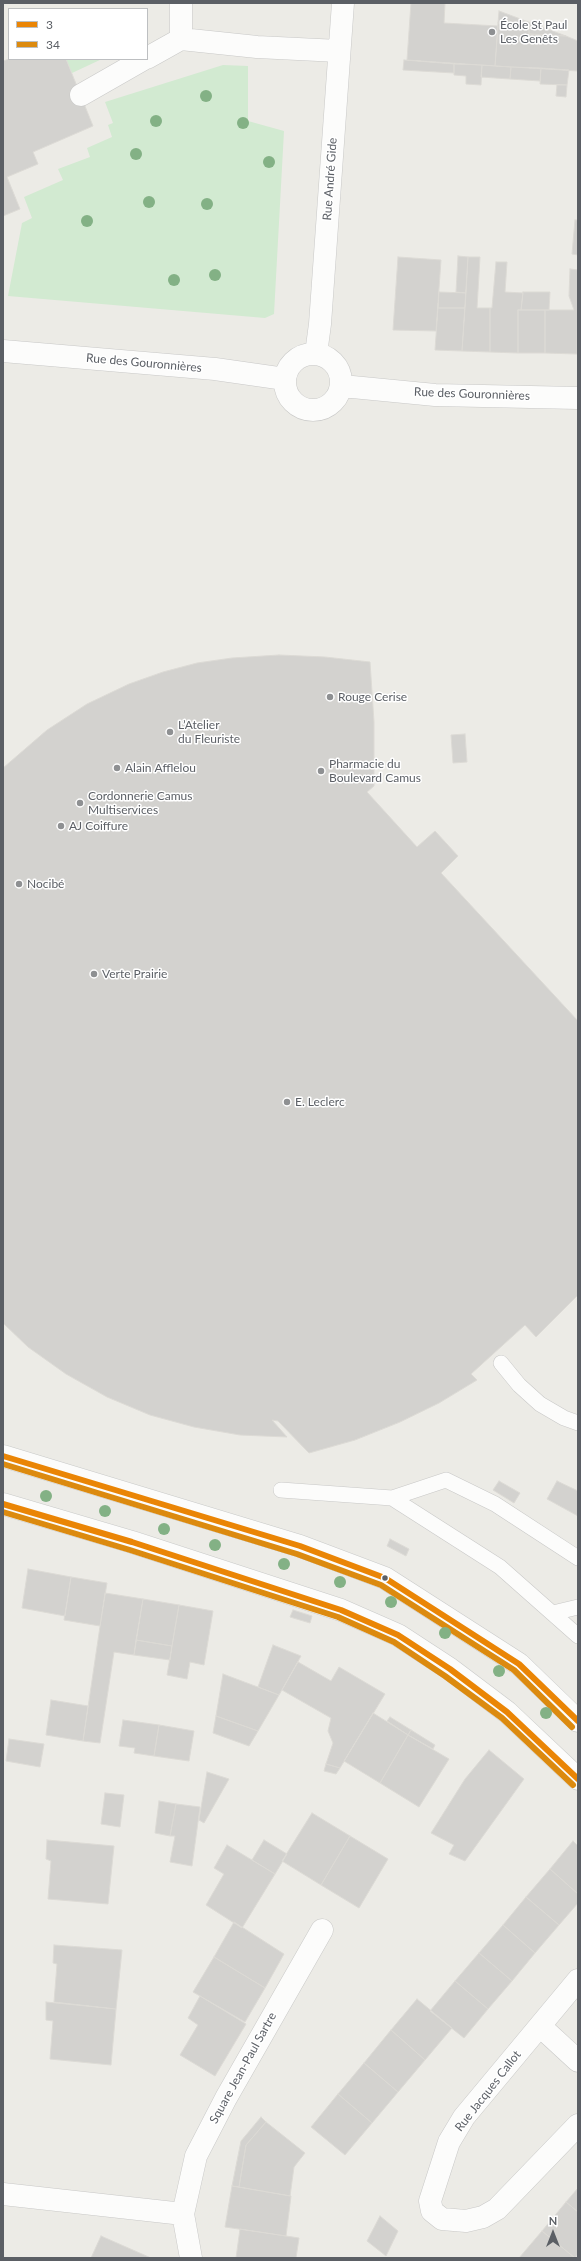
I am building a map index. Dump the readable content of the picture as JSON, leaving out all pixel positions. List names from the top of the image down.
{
  "streets": {
    "street": [
      "Rue André Gide",
      "Rue des Gouronnières",
      "Square Jean-Paul Sartre",
      "Rue Jacques Callot"
    ]
  },
  "crossings": [
    ["Rue André Gide", "Rue des Gouronnières"]
  ],
  "places": [
    "École St Paul Les Genêts",
    "Rouge Cerise",
    "L’Atelier du Fleuriste",
    "Alain Afflelou",
    "Pharmacie du Boulevard Camus",
    "Cordonnerie Camus Multiservices",
    "AJ Coiffure",
    "Nocibé",
    "Verte Prairie",
    "E. Leclerc"
  ],
  "lines": ["transit line 3", "transit line 34"],
  "legend": ["3", "34"],
  "north": "top"
}
